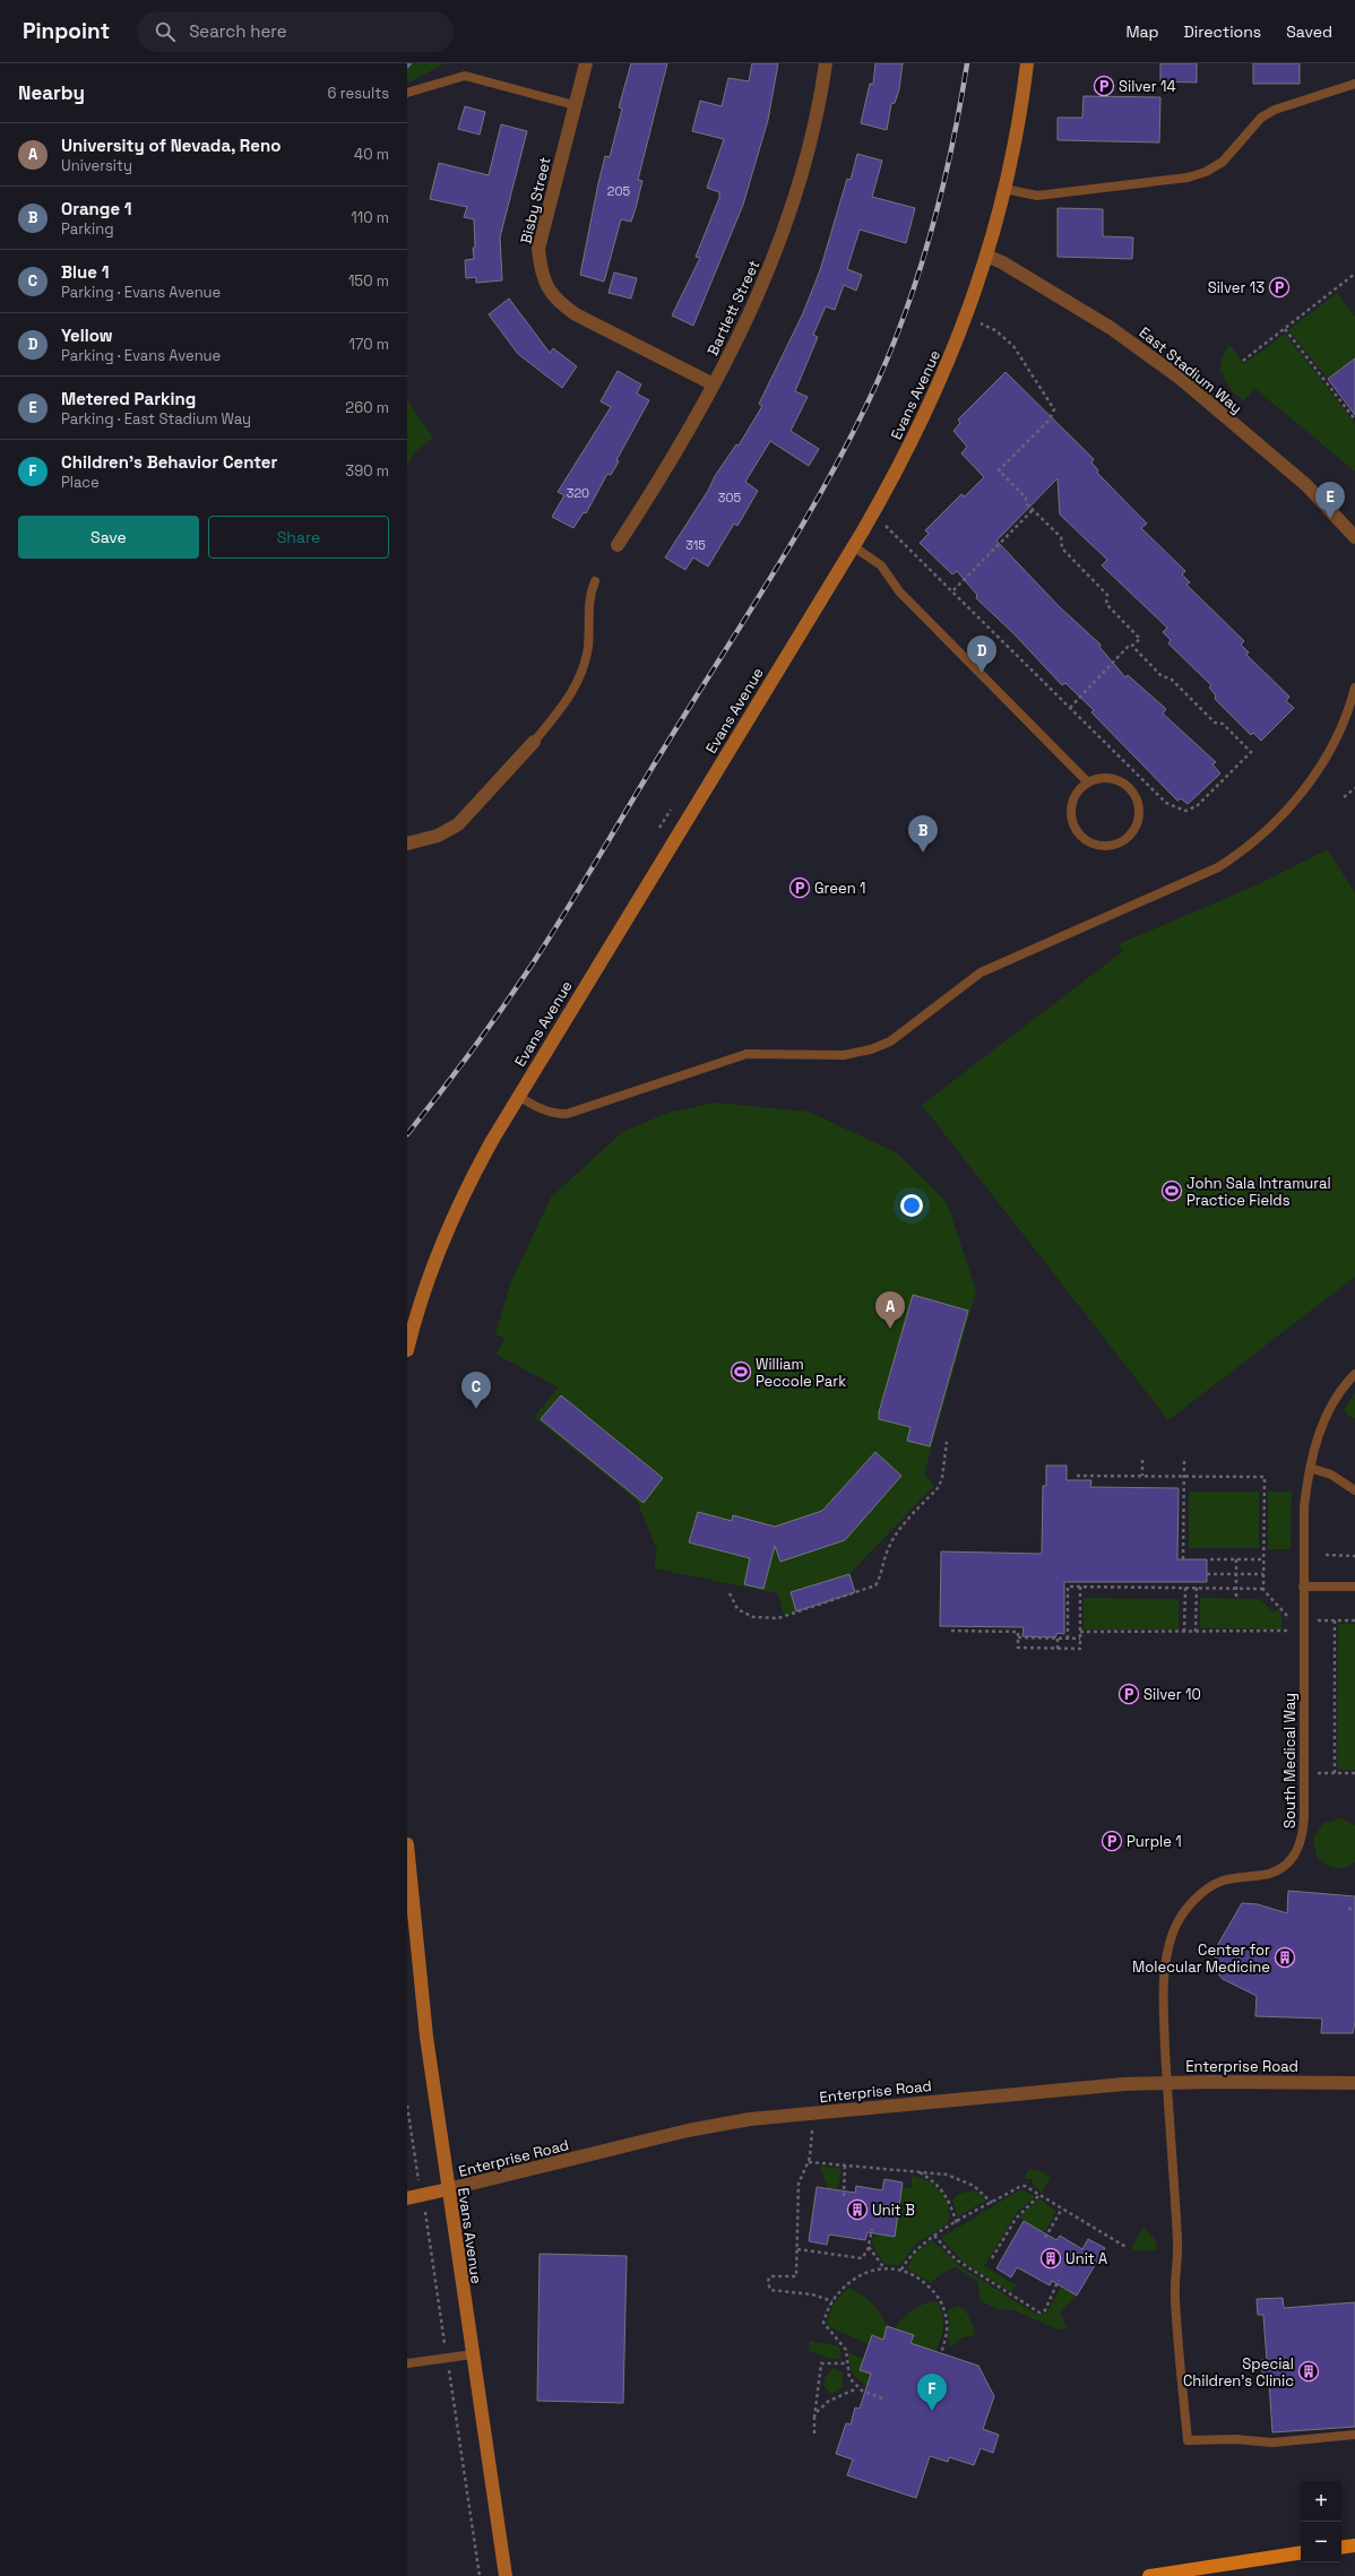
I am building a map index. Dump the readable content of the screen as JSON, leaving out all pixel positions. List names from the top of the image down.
{
  "streets": {
    "street": [
      "Bisby Street",
      "Bartlett Street",
      "East Stadium Way",
      "Evans Avenue",
      "Enterprise Road"
    ],
    "lane": ["South Medical Way"]
  },
  "crossings": [
    ["Bisby Street", "Bartlett Street"],
    ["East Stadium Way", "Evans Avenue"],
    ["Evans Avenue", "Enterprise Road"],
    ["South Medical Way", "Enterprise Road"]
  ],
  "places": {
    "parking": [
      "Silver 14",
      "Silver 13",
      "Green 1",
      "Silver 10",
      "Purple 1"
    ],
    "sports": ["John Sala Intramural Practice Fields", "William Peccole Park"],
    "building": [
      "Center for Molecular Medicine",
      "Unit B",
      "Unit A",
      "Special Children's Clinic"
    ]
  },
  "house_numbers": [
    "205",
    "320",
    "305",
    "315"
  ],
  "page": {
    "header": "Pinpoint",
    "search": "Search here",
    "nav": ["Map", "Directions", "Saved"],
    "heading": ["Nearby", "6 results"],
    "list": [
      {
        "mark": "A",
        "name": "University of Nevada, Reno",
        "note": "University",
        "value": "40 m"
      },
      {
        "mark": "B",
        "name": "Orange 1",
        "note": "Parking",
        "value": "110 m"
      },
      {
        "mark": "C",
        "name": "Blue 1",
        "note": "Parking · Evans Avenue",
        "value": "150 m"
      },
      {
        "mark": "D",
        "name": "Yellow",
        "note": "Parking · Evans Avenue",
        "value": "170 m"
      },
      {
        "mark": "E",
        "name": "Metered Parking",
        "note": "Parking · East Stadium Way",
        "value": "260 m"
      },
      {
        "mark": "F",
        "name": "Children's Behavior Center",
        "note": "Place",
        "value": "390 m"
      }
    ],
    "pins": [
      "E",
      "D",
      "B",
      "A",
      "C",
      "F"
    ],
    "buttons": ["Save", "Share"],
    "map_buttons": ["+", "−"]
  }
}
